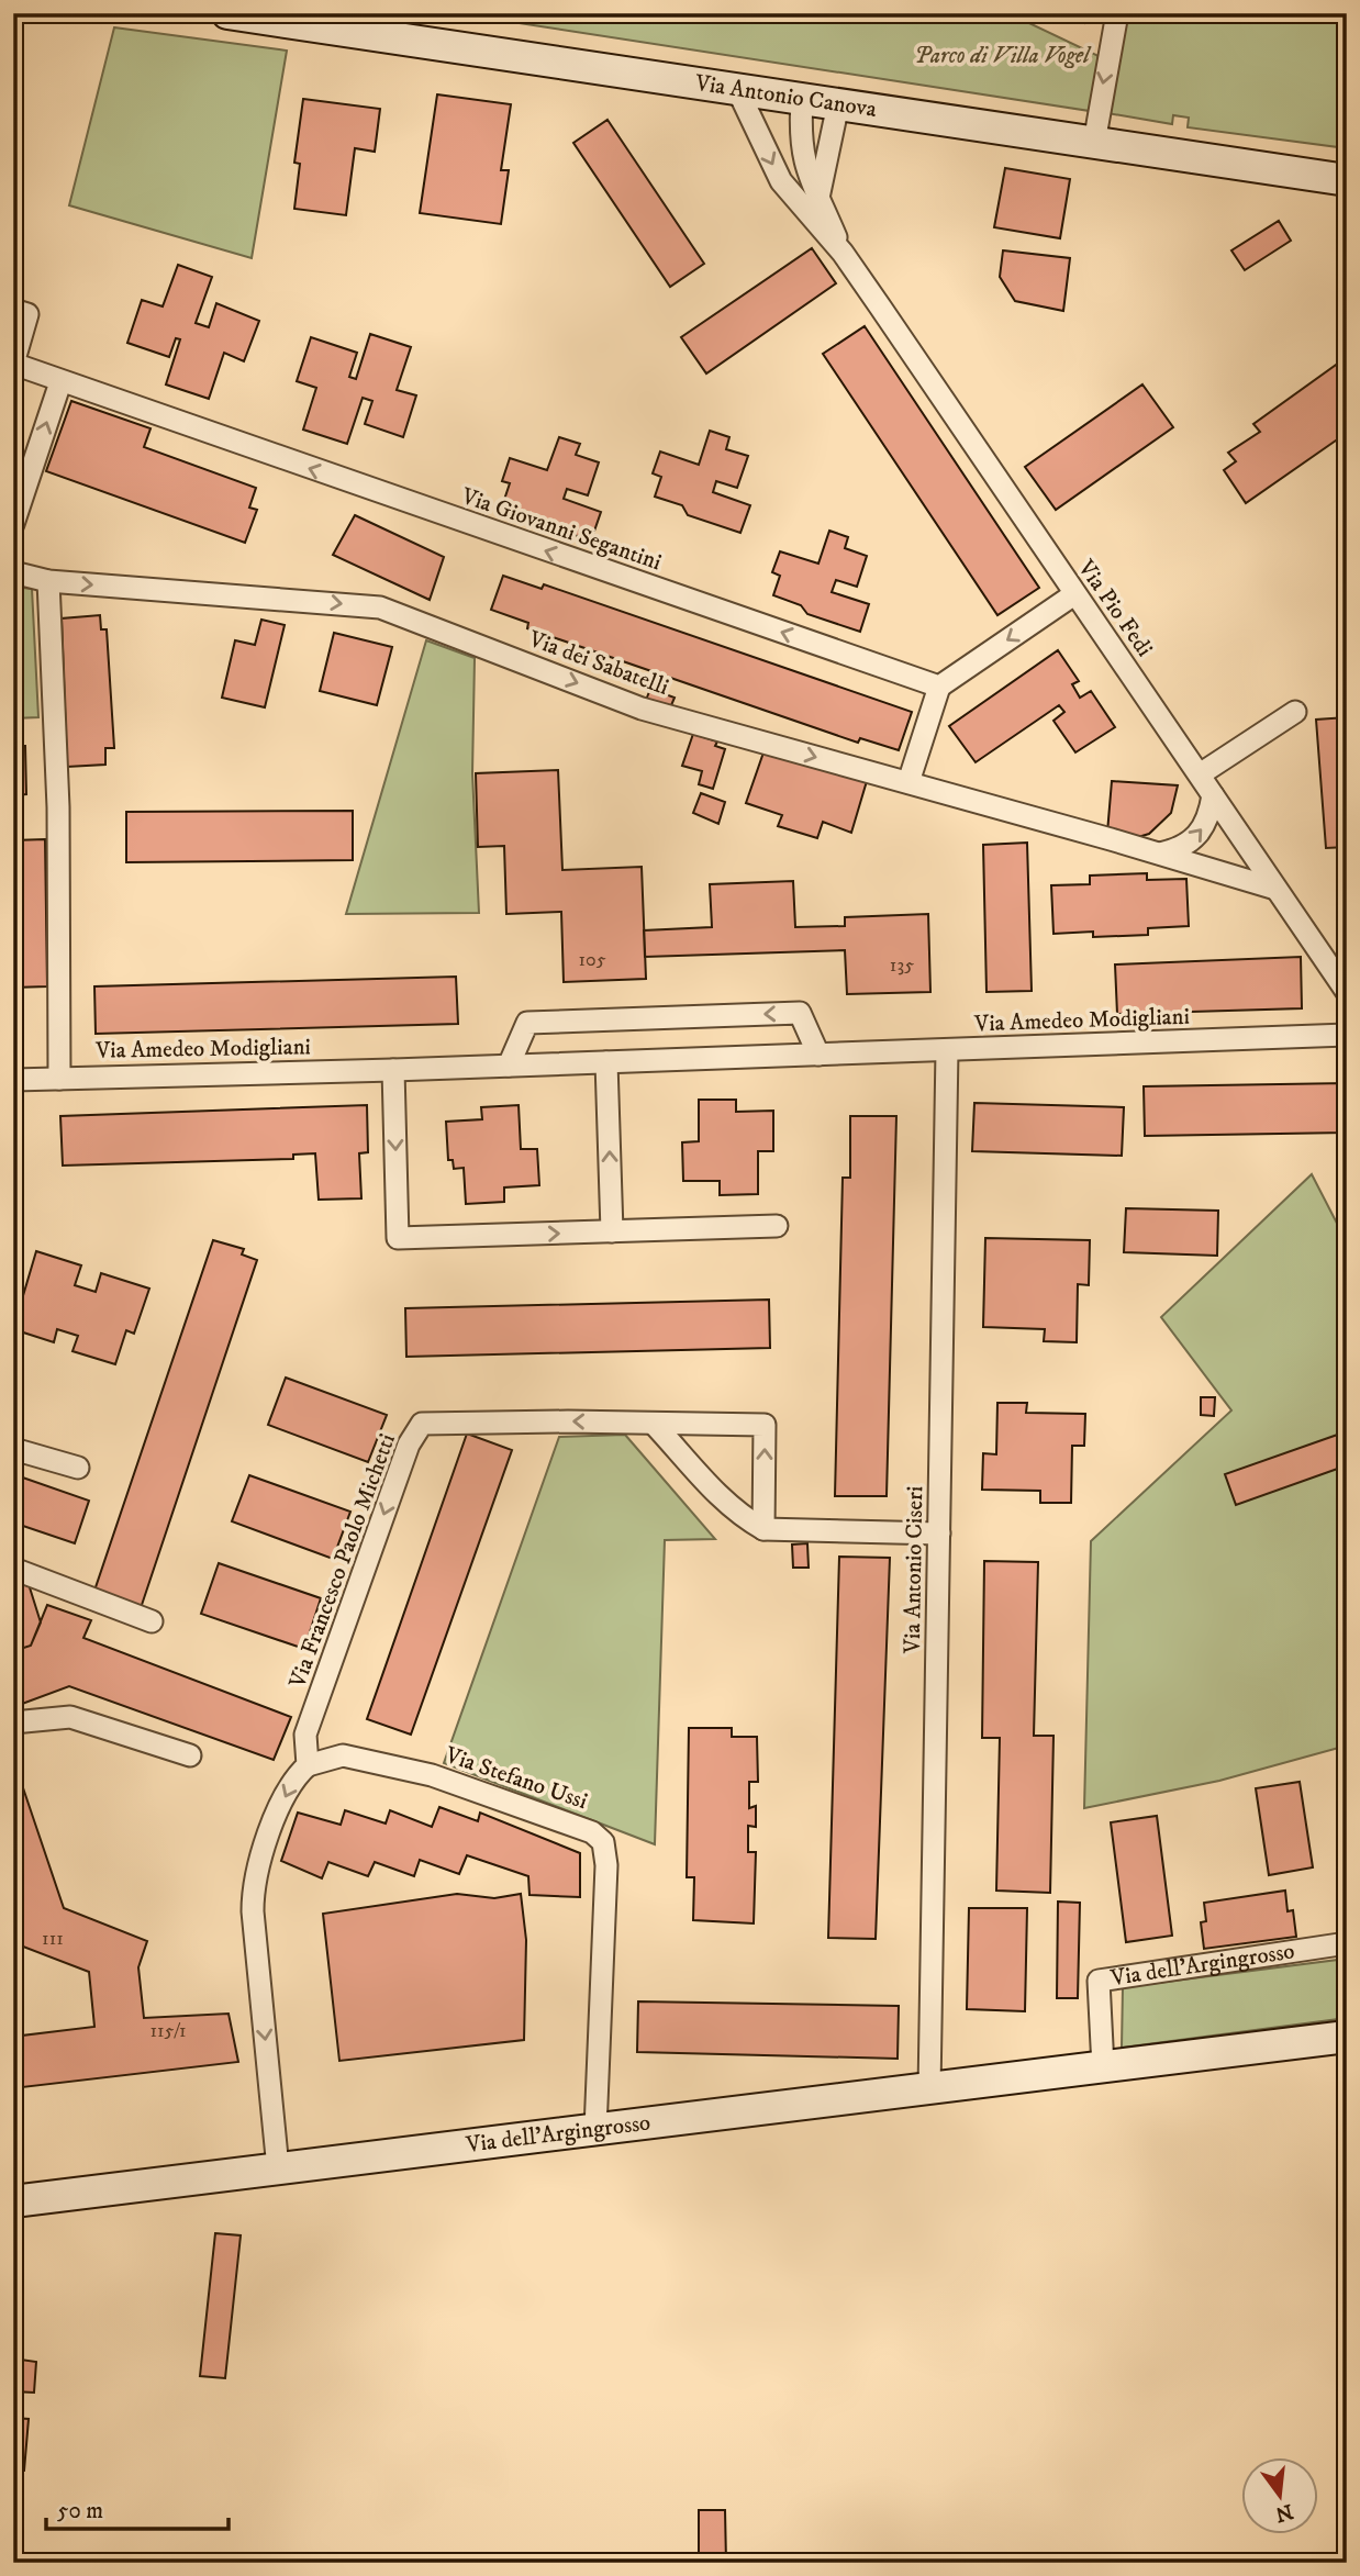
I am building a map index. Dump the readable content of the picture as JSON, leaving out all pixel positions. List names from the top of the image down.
{
  "streets": {
    "street": [
      "Via Antonio Canova",
      "Via Giovanni Segantini",
      "Via Pio Fedi",
      "Via dei Sabatelli",
      "Via Amedeo Modigliani",
      "Via Francesco Paolo Michetti",
      "Via Antonio Ciseri",
      "Via Stefano Ussi",
      "Via dell'Argingrosso"
    ]
  },
  "crossings": [
    ["Via Antonio Canova", "Via Pio Fedi"],
    ["Via Pio Fedi", "Via dei Sabatelli"],
    ["Via Amedeo Modigliani", "Via Antonio Ciseri"],
    ["Via Francesco Paolo Michetti", "Via Stefano Ussi"],
    ["Via Antonio Ciseri", "Via dell'Argingrosso"],
    ["Via Stefano Ussi", "Via dell'Argingrosso"]
  ],
  "one_way": ["Via Giovanni Segantini", "Via dei Sabatelli", "Via Francesco Paolo Michetti"],
  "parks": ["Parco di Villa Vogel"],
  "house_numbers": [
    "105",
    "135",
    "111",
    "115/1"
  ],
  "scale_bar": "50 m",
  "north": "bottom"
}
